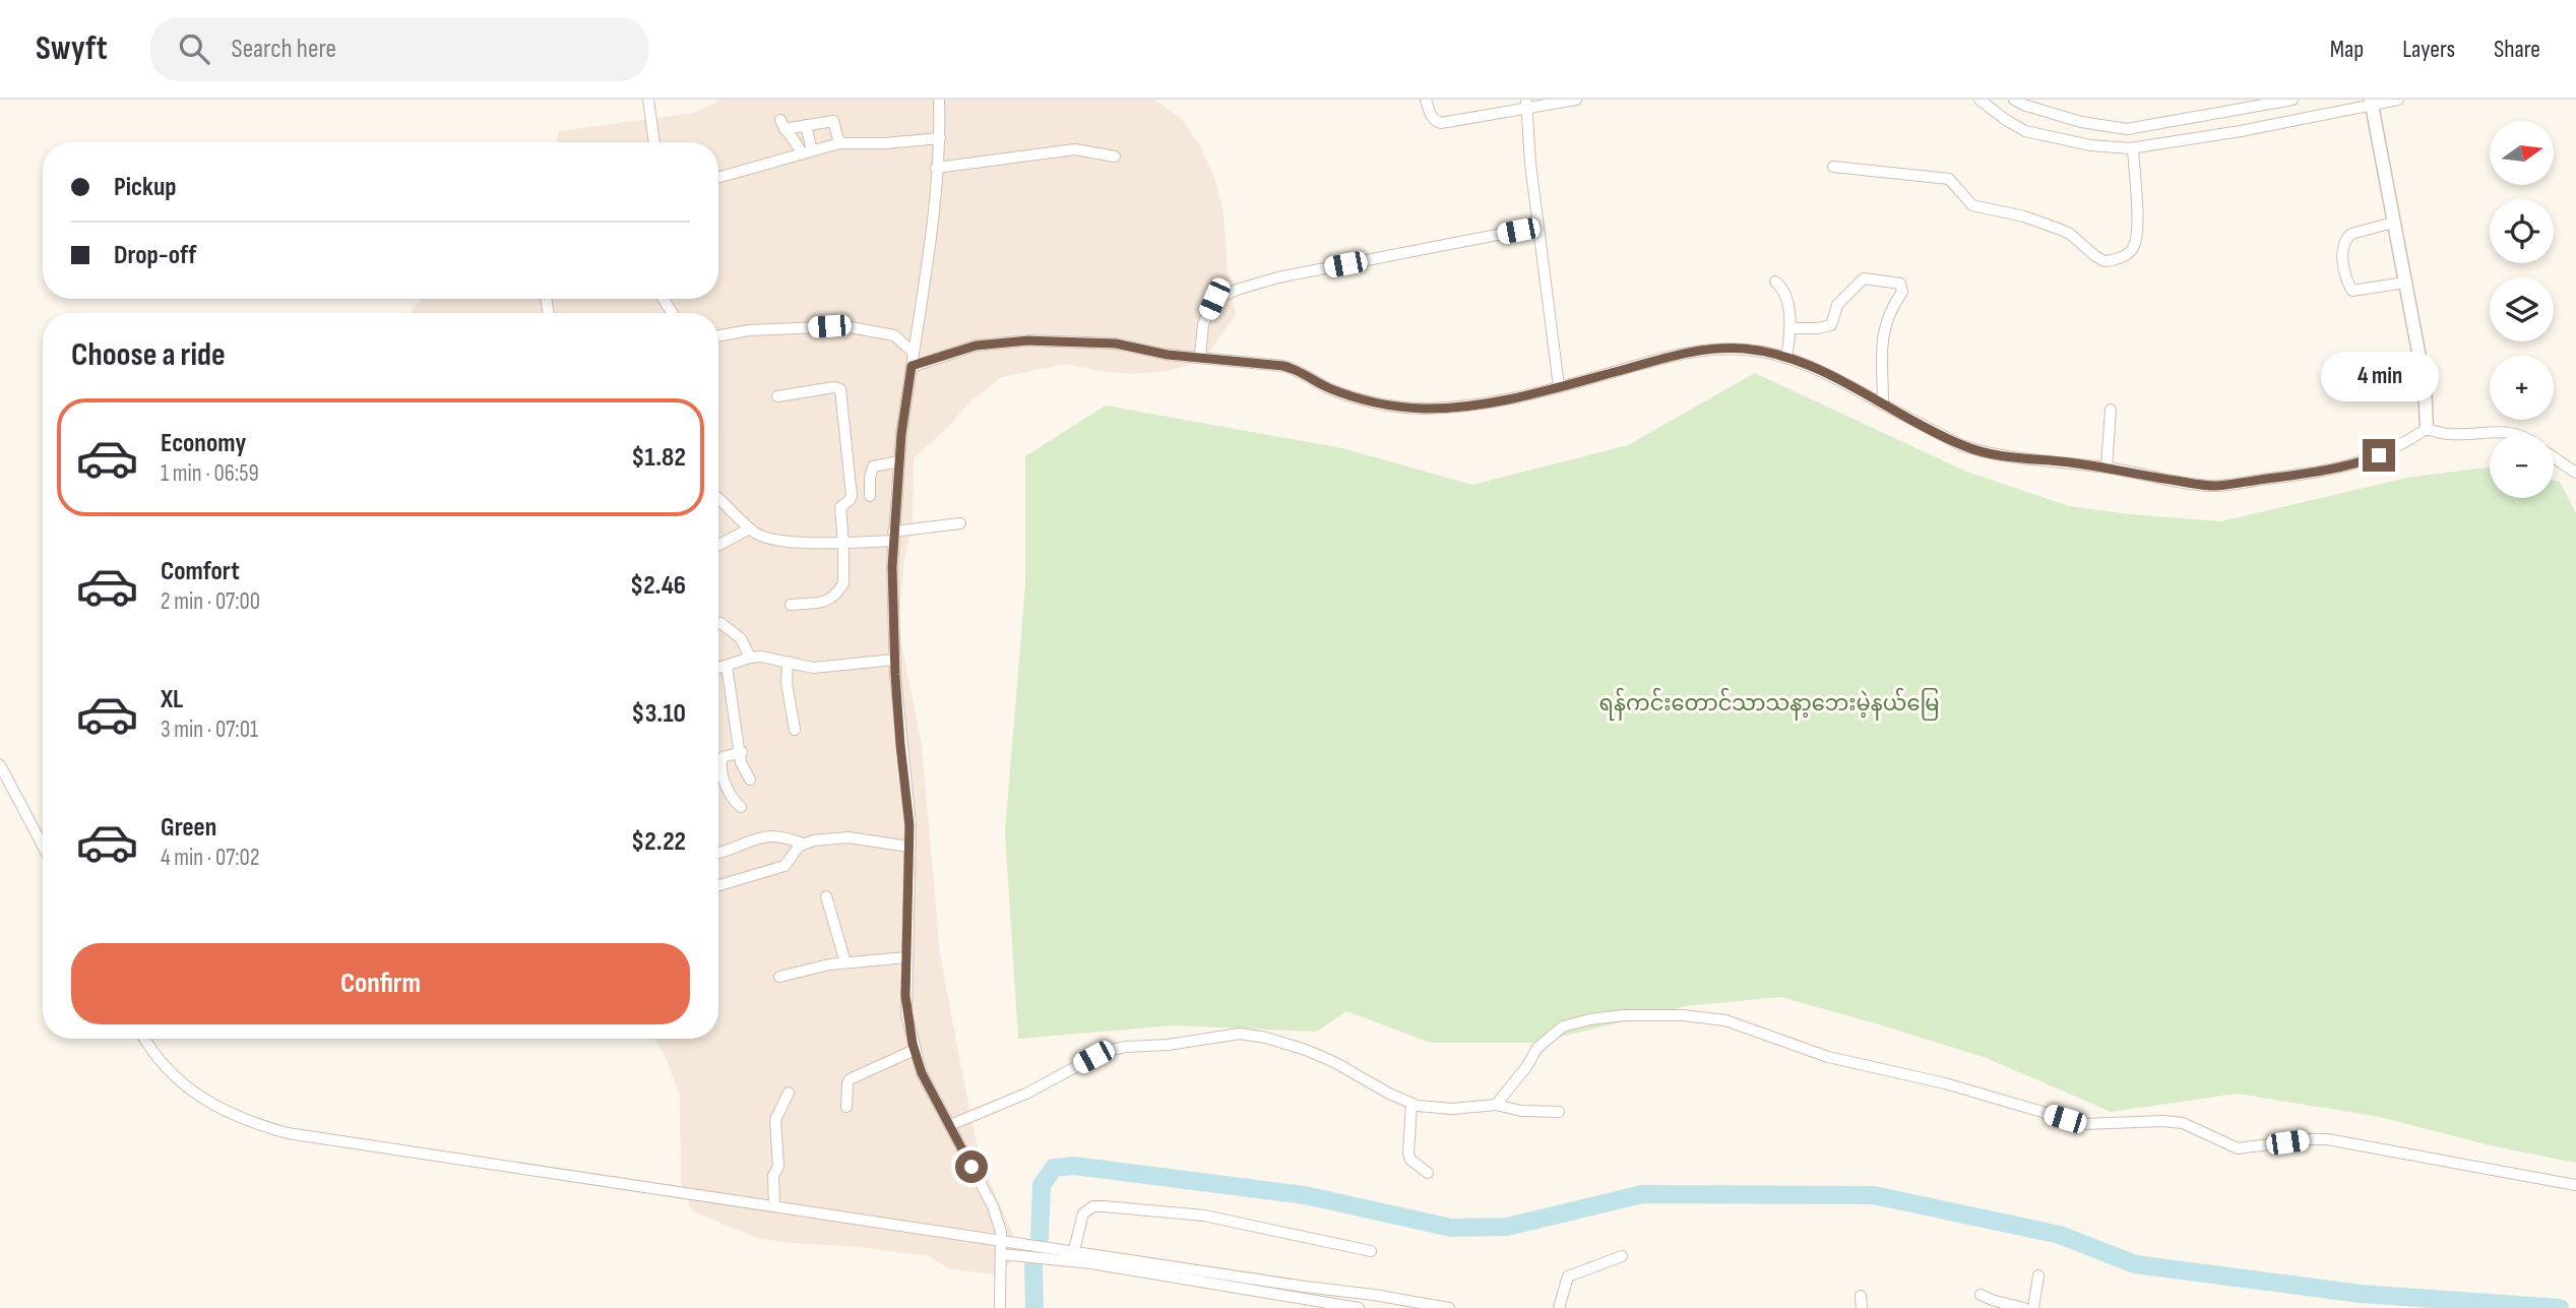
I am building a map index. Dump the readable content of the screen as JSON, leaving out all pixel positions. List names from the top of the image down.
{
  "parks": ["ရန်ကင်းတောင်သာသနာ့ဘေးမဲ့နယ်မြေ"],
  "north": "right",
  "page": {
    "header": "Swyft",
    "search": "Search here",
    "nav": ["Map", "Layers", "Share"],
    "map_buttons": ["+", "−"],
    "banner": ["Pickup", "Drop-off"],
    "heading": "Choose a ride",
    "bubble": "4 min",
    "list": [
      {
        "name": "Economy",
        "note": "1 min · 06:59",
        "value": "$1.82"
      },
      {
        "name": "Comfort",
        "note": "2 min · 07:00",
        "value": "$2.46"
      },
      {
        "name": "XL",
        "note": "3 min · 07:01",
        "value": "$3.10"
      },
      {
        "name": "Green",
        "note": "4 min · 07:02",
        "value": "$2.22"
      }
    ],
    "buttons": "Confirm"
  }
}
